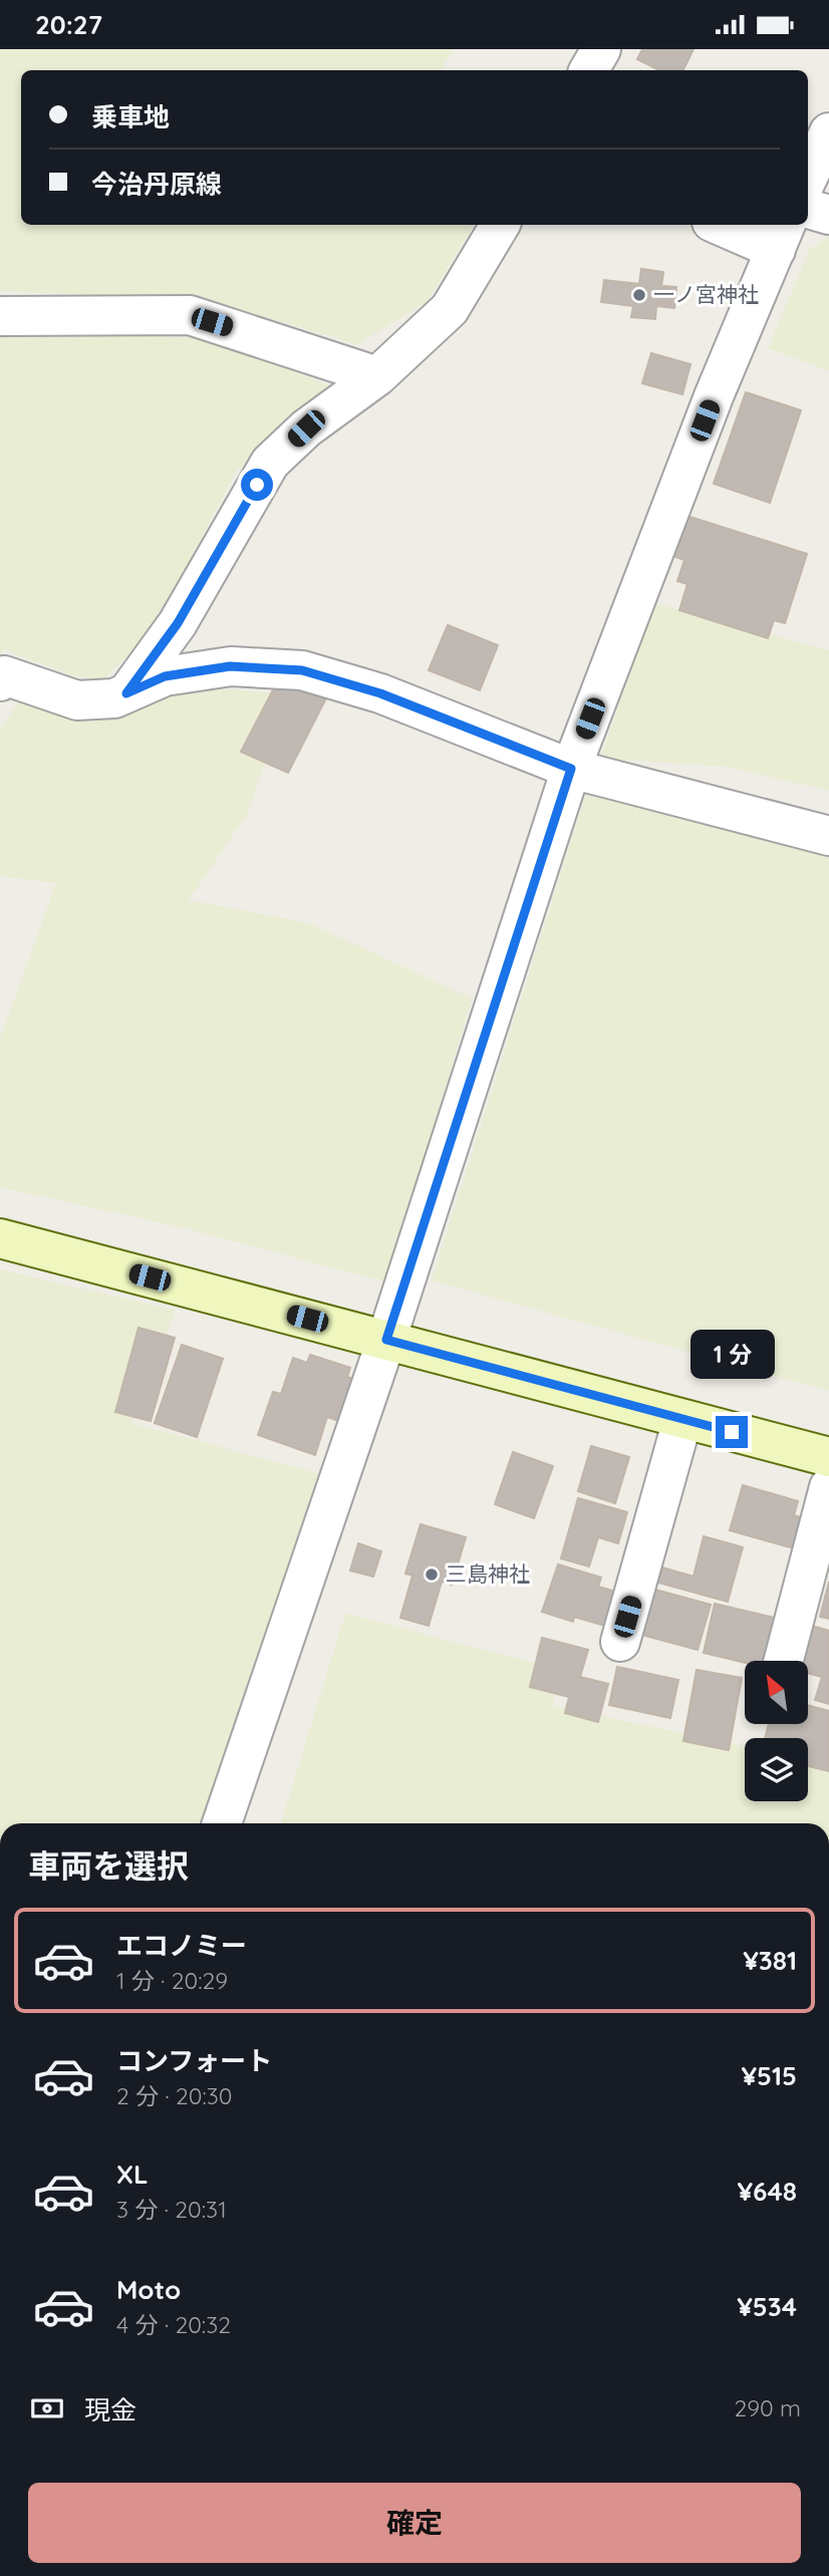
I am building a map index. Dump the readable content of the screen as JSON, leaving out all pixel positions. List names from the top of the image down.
{
  "places": ["一ノ宮神社", "三島神社"],
  "north": "top left",
  "page": {
    "status": "20:27",
    "banner": ["乗車地", "今治丹原線"],
    "bubble": "1 分",
    "heading": "車両を選択",
    "list": [
      {
        "name": "エコノミー",
        "note": "1 分 · 20:29",
        "value": "¥381"
      },
      {
        "name": "コンフォート",
        "note": "2 分 · 20:30",
        "value": "¥515"
      },
      {
        "name": "XL",
        "note": "3 分 · 20:31",
        "value": "¥648"
      },
      {
        "name": "Moto",
        "note": "4 分 · 20:32",
        "value": "¥534"
      }
    ],
    "pay": ["現金", "290 m"],
    "buttons": "確定"
  }
}
